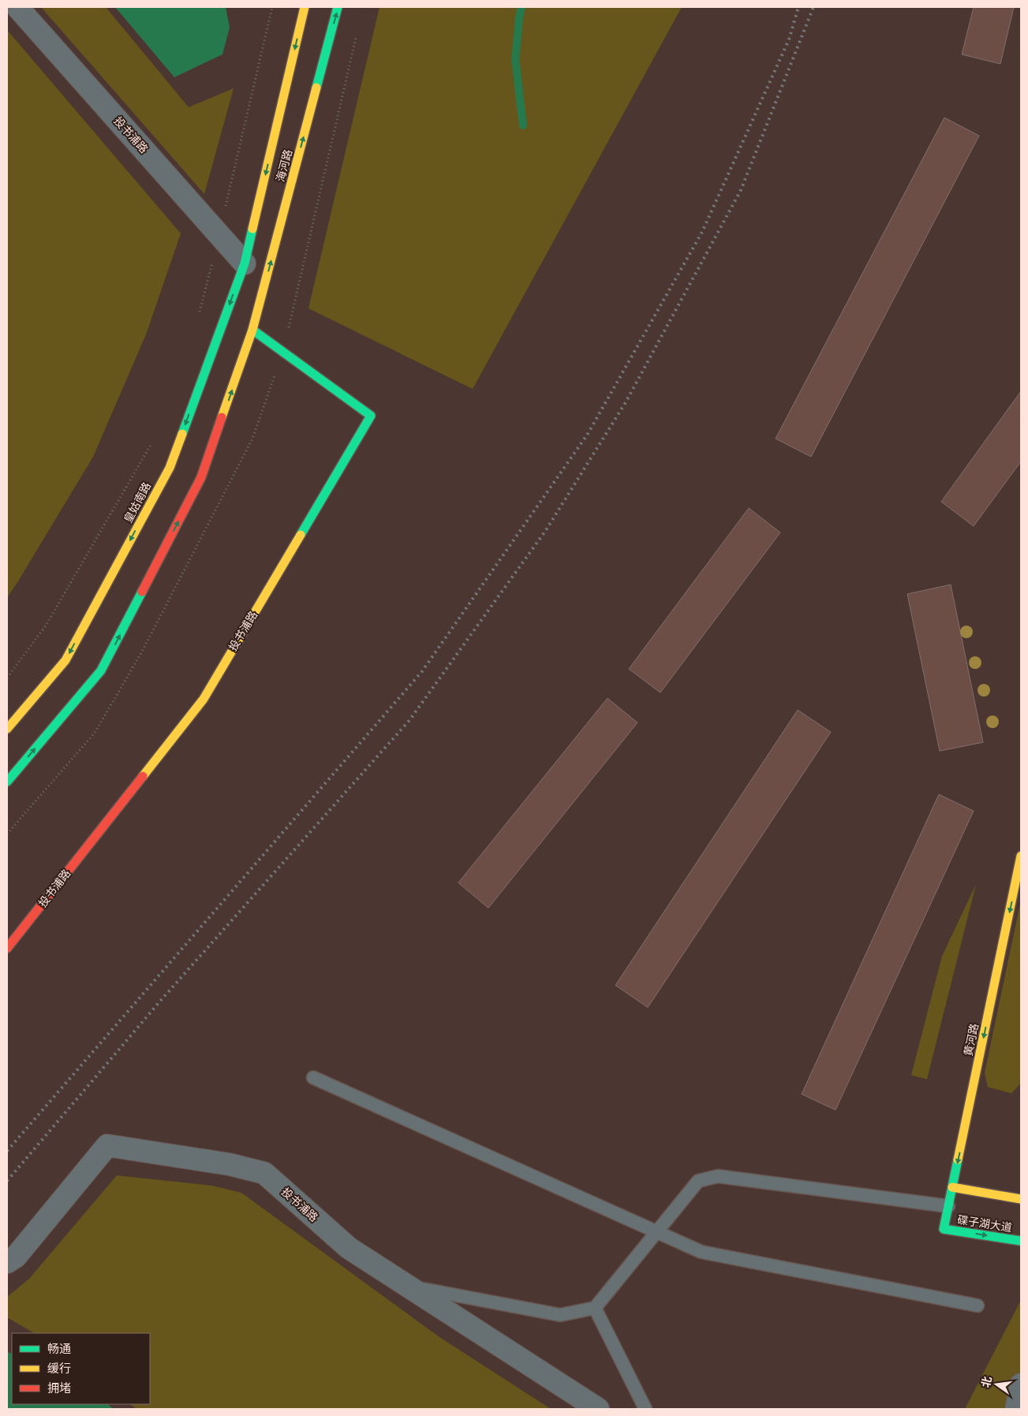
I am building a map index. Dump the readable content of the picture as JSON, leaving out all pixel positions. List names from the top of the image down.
{
  "streets": {
    "street": [
      "投书浦路",
      "海河路",
      "皇姑南路",
      "黄河路",
      "碟子湖大道"
    ]
  },
  "crossings": [
    ["投书浦路", "海河路"],
    ["投书浦路", "皇姑南路"],
    ["海河路", "皇姑南路"],
    ["黄河路", "碟子湖大道"]
  ],
  "one_way": ["黄河路"],
  "legend": ["畅通", "缓行", "拥堵"],
  "north": "left"
}
